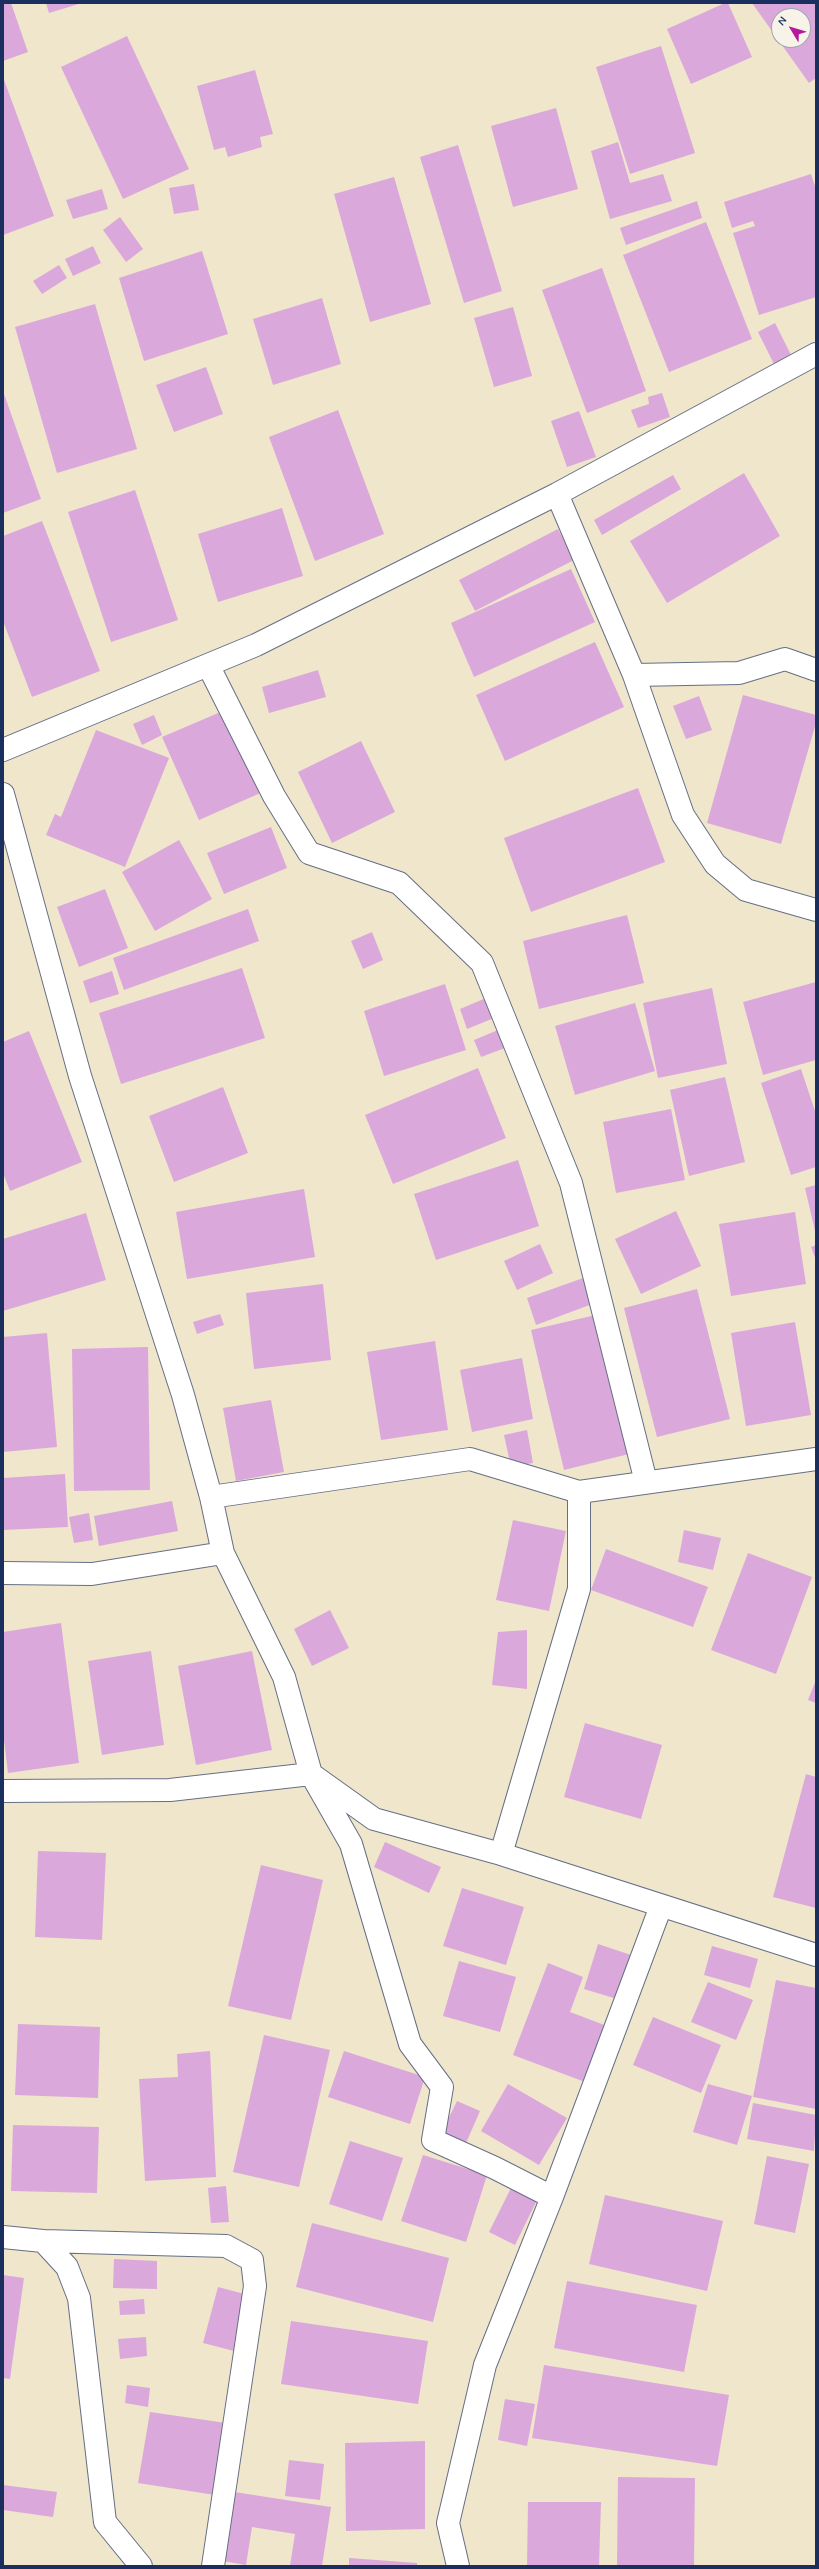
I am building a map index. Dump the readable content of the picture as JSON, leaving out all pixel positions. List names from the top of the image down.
{
  "north": "top left"
}
